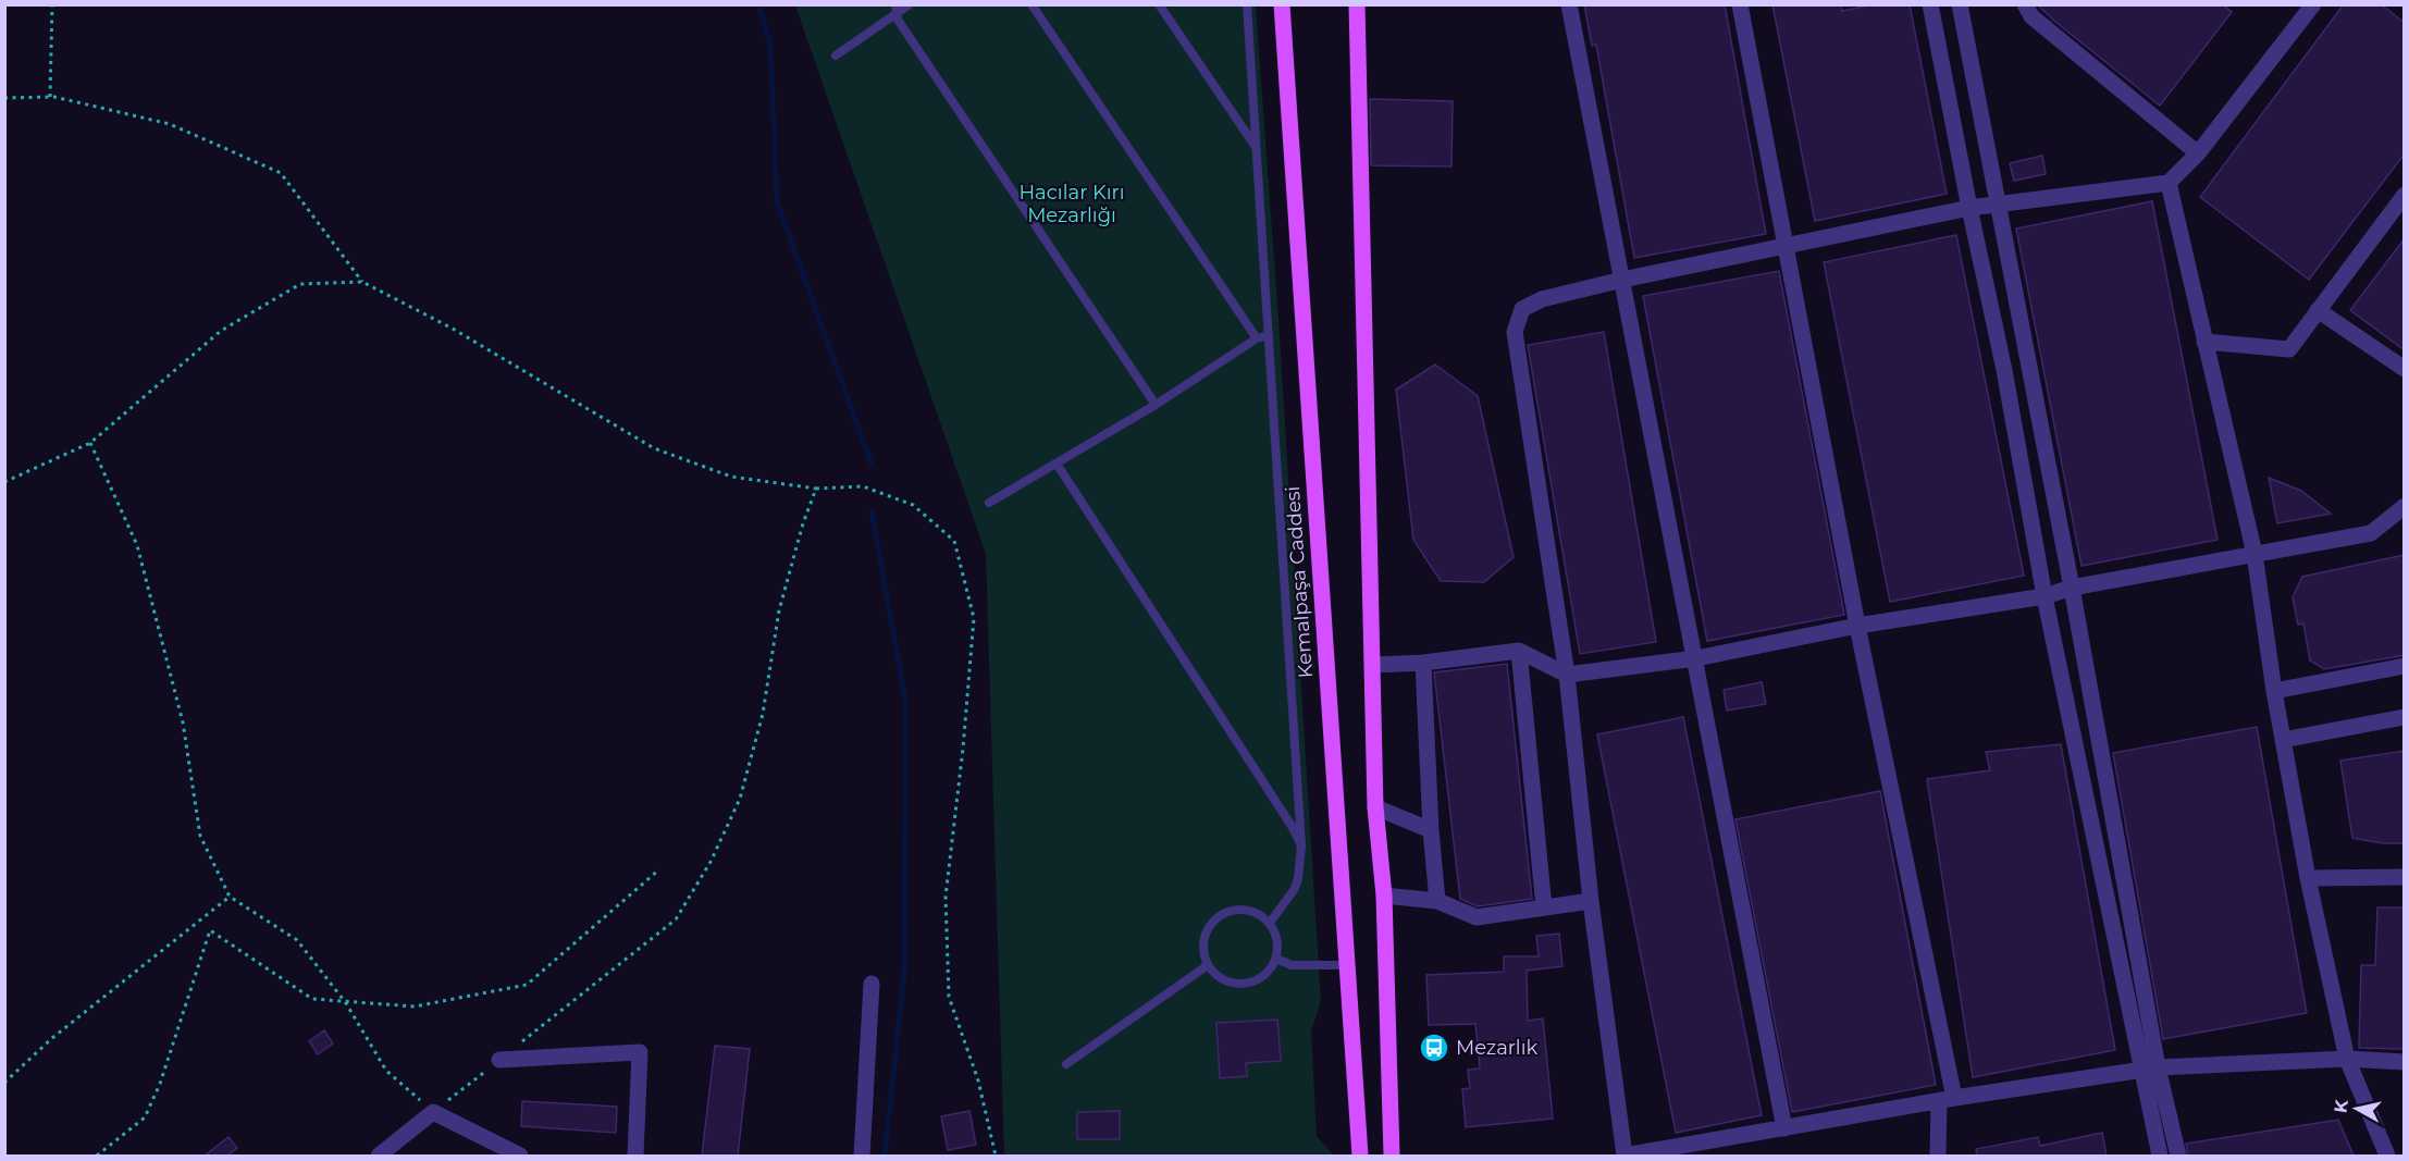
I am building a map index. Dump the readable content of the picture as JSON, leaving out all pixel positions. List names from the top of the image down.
{
  "streets": {
    "main road": ["Kemalpaşa Caddesi"]
  },
  "parks": ["Hacılar Kırı Mezarlığı"],
  "places": {
    "bus stop": ["Mezarlık"]
  },
  "north": "left"
}
